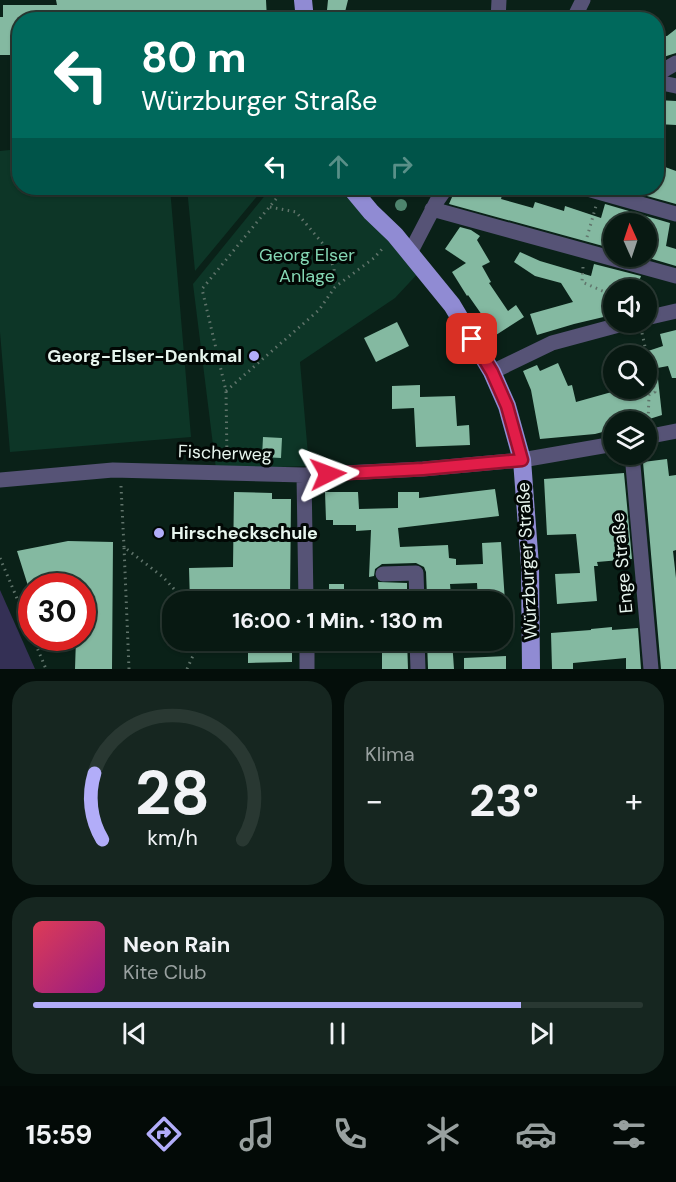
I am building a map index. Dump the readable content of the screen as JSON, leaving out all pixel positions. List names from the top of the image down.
{
  "streets": {
    "main road": ["Würzburger Straße"],
    "street": ["Fischerweg", "Enge Straße"]
  },
  "crossings": [
    ["Fischerweg", "Würzburger Straße"]
  ],
  "parks": ["Georg Elser Anlage"],
  "places": ["Georg-Elser-Denkmal", "Hirscheckschule"],
  "north": "top",
  "page": {
    "turn": ["80 m", "Würzburger Straße"],
    "limit": "30",
    "trip": "16:00 · 1 Min. · 130 m",
    "tile": "Klima",
    "heat": ["−", "23°", "+"],
    "song": ["Neon Rain", "Kite Club"],
    "tabs": "15:59",
    "gauge": ["28", "km/h"]
  }
}
